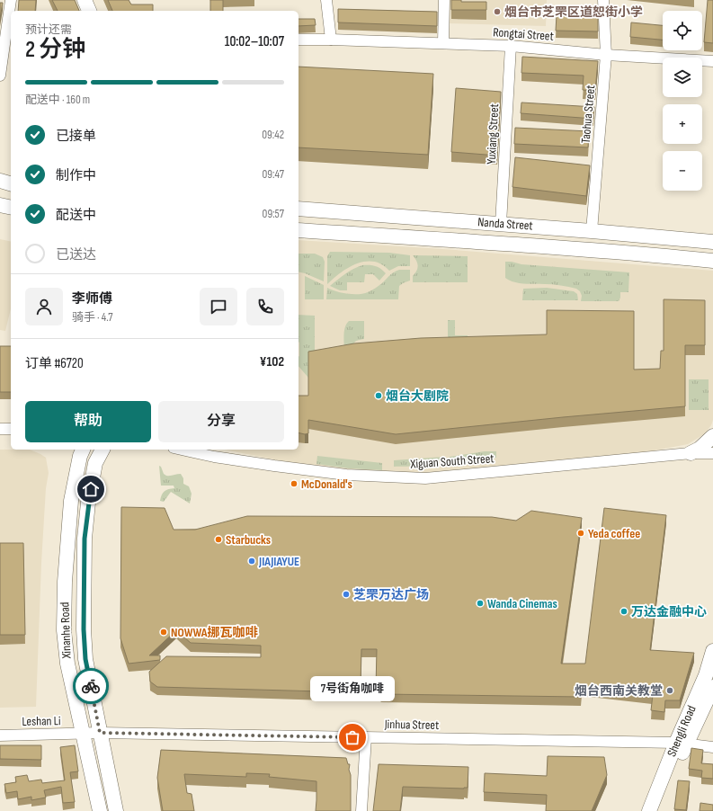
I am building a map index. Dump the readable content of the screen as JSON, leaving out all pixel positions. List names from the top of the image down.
{
  "streets": {
    "main road": ["Nanda Street", "Xinanhe Road", "Shengli Road"],
    "street": [
      "Rongtai Street",
      "Taohua Street",
      "Yuxiang Street",
      "Xiguan South Street",
      "Leshan Li",
      "Jinhua Street"
    ]
  },
  "crossings": [
    ["Rongtai Street", "Taohua Street"],
    ["Rongtai Street", "Yuxiang Street"],
    ["Taohua Street", "Nanda Street"],
    ["Yuxiang Street", "Nanda Street"],
    ["Xinanhe Road", "Leshan Li"],
    ["Xinanhe Road", "Jinhua Street"],
    ["Leshan Li", "Jinhua Street"],
    ["Jinhua Street", "Shengli Road"]
  ],
  "places": [
    "烟台市芝罘区道恕街小学",
    "烟台大剧院",
    "McDonald's",
    "Yeda coffee",
    "Starbucks",
    "JIAJIAYUE",
    "芝罘万达广场",
    "Wanda Cinemas",
    "万达金融中心",
    "NOWWA挪瓦咖啡",
    "烟台西南关教堂",
    "7号街角咖啡"
  ],
  "page": {
    "map_buttons": ["+", "−"],
    "heading": ["2 分钟", "预计还需", "10:02–10:07"],
    "panel": [
      "李师傅",
      "骑手 · 4.7",
      "订单 #6720",
      "¥102"
    ],
    "bar": "配送中 · 160 m",
    "list": [
      ["已接单", "09:42"],
      ["制作中", "09:47"],
      ["配送中", "09:57"],
      "已送达"
    ],
    "buttons": ["帮助", "分享"],
    "bubble": "7号街角咖啡"
  }
}
